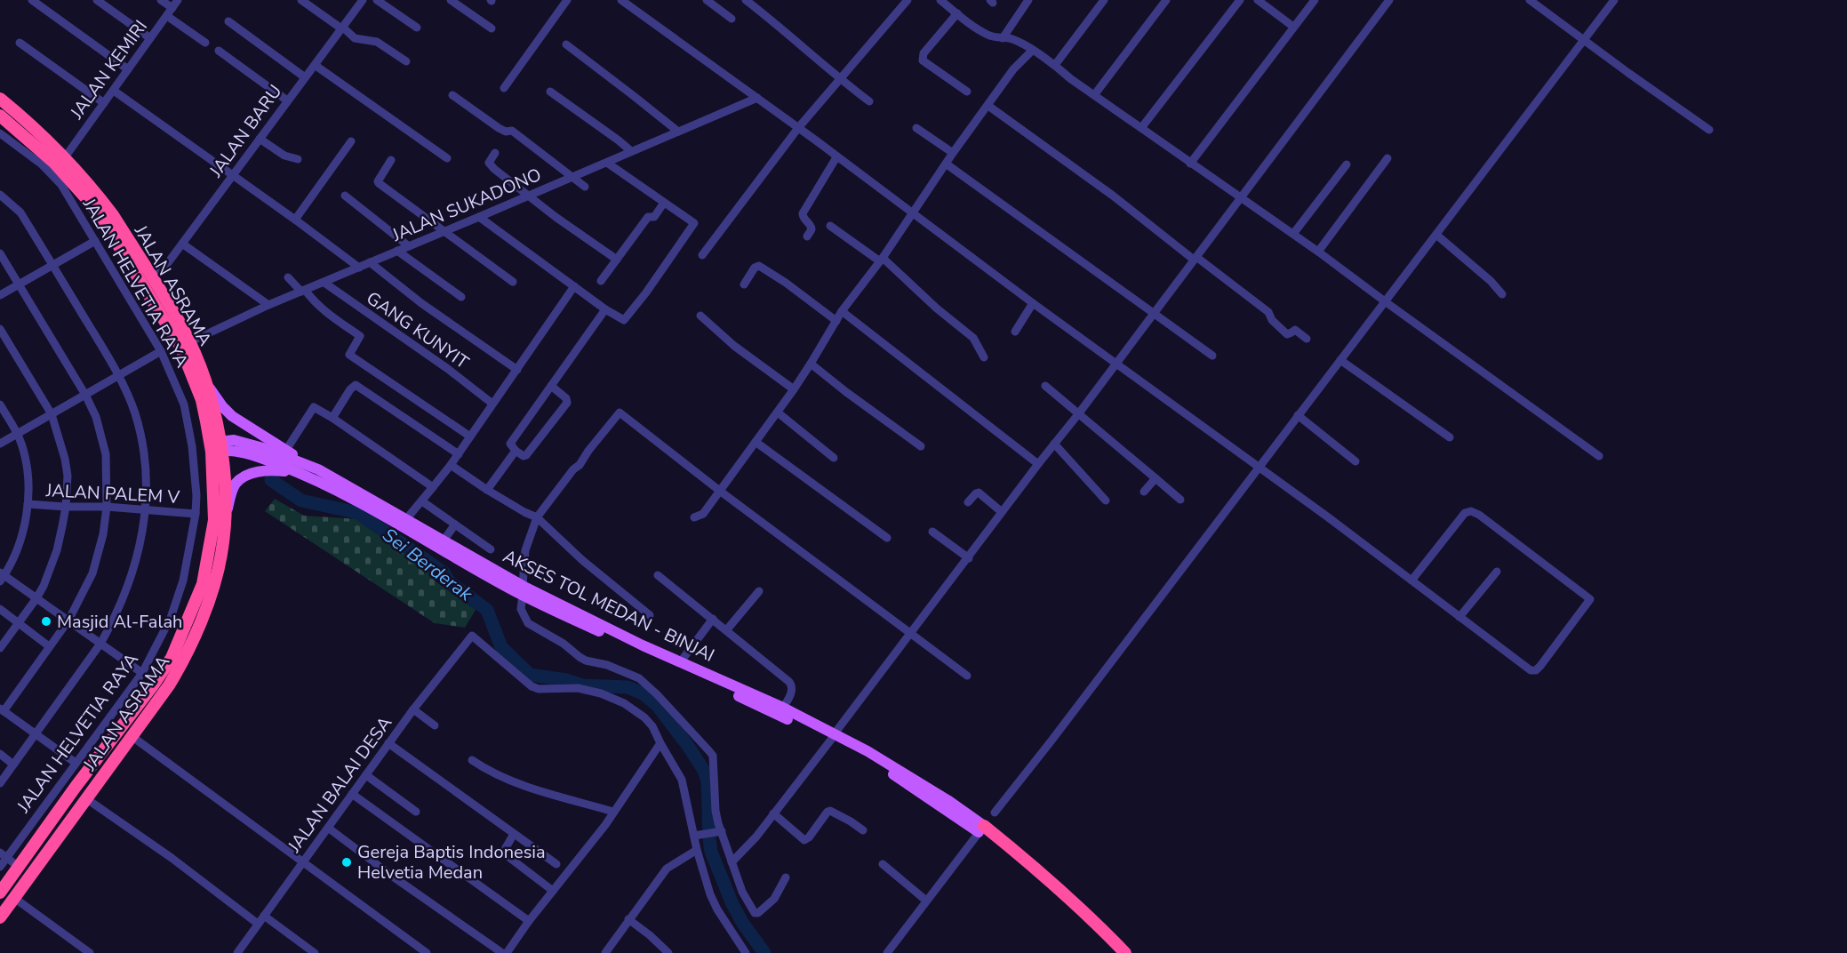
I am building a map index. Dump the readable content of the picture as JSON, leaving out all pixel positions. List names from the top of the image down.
{
  "streets": {
    "highway": ["JALAN ASRAMA"],
    "main road": ["AKSES TOL MEDAN - BINJAI"],
    "street": [
      "JALAN KEMIRI",
      "JALAN BARU",
      "JALAN SUKADONO",
      "JALAN HELVETIA RAYA",
      "GANG KUNYIT",
      "JALAN PALEM V",
      "JALAN BALAI DESA"
    ]
  },
  "crossings": [
    ["JALAN KEMIRI", "JALAN ASRAMA"],
    ["JALAN BARU", "JALAN ASRAMA"],
    ["JALAN SUKADONO", "JALAN ASRAMA"],
    ["JALAN SUKADONO", "GANG KUNYIT"],
    ["JALAN HELVETIA RAYA", "JALAN PALEM V"],
    ["JALAN ASRAMA", "AKSES TOL MEDAN - BINJAI"]
  ],
  "water": ["Sei Berderak"],
  "places": ["Masjid Al-Falah", "Gereja Baptis Indonesia Helvetia Medan"]
}
